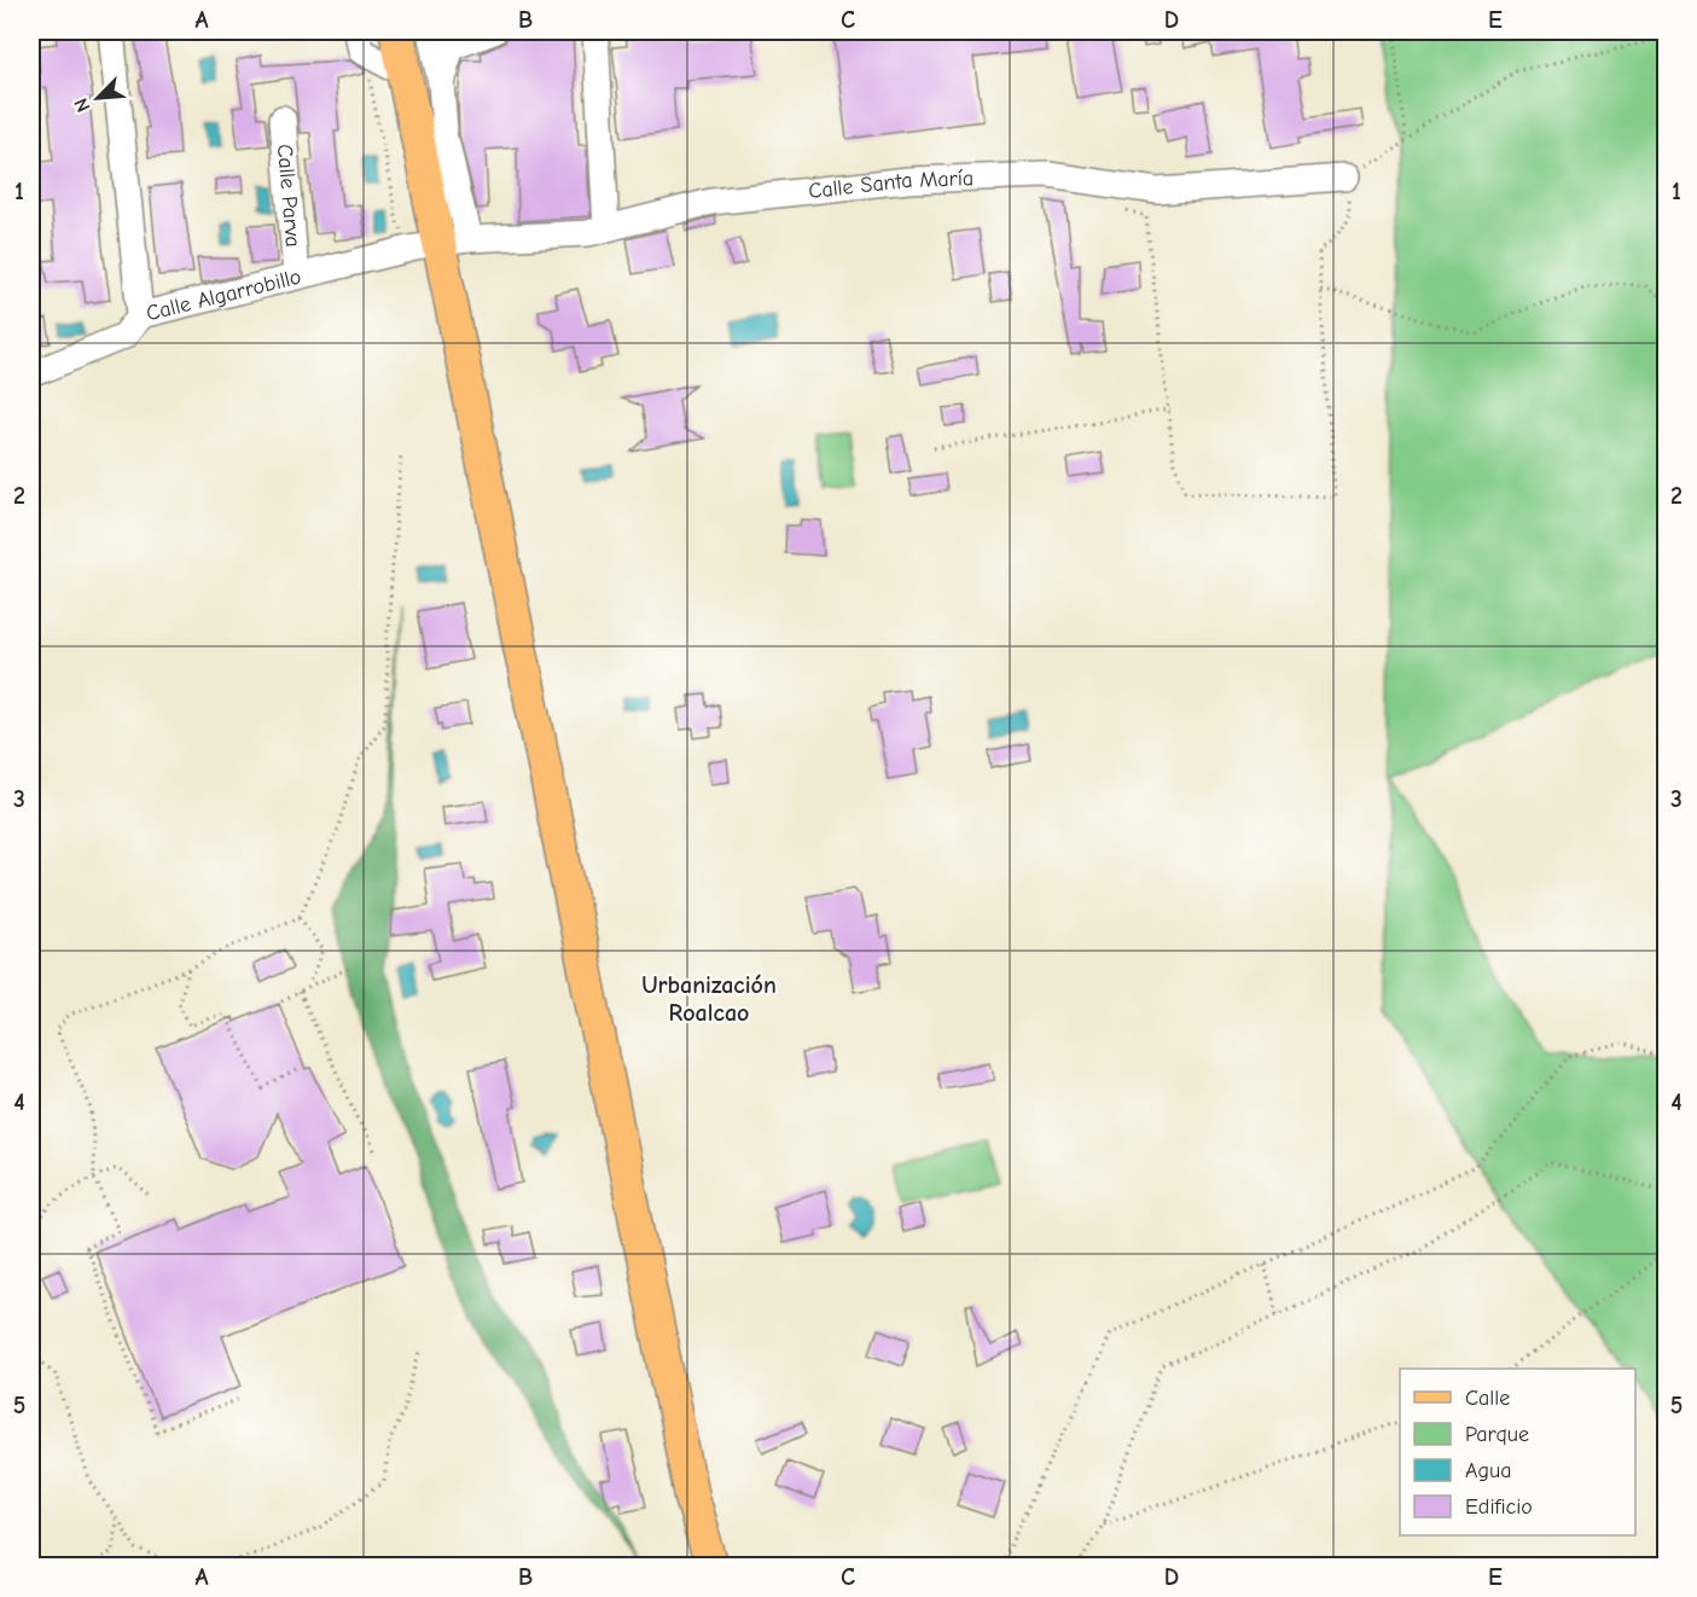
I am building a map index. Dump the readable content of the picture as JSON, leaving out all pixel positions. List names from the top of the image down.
{
  "streets": {
    "street": ["Calle Santa María", "Calle Parva", "Calle Algarrobillo"]
  },
  "crossings": [
    ["Calle Santa María", "Calle Algarrobillo"],
    ["Calle Parva", "Calle Algarrobillo"]
  ],
  "districts": ["Urbanización Roalcao"],
  "legend": [
    "Calle",
    "Parque",
    "Agua",
    "Edificio"
  ],
  "north": "bottom left",
  "grid": {
    "columns": [
      "A",
      "B",
      "C",
      "D",
      "E"
    ],
    "rows": [
      "1",
      "2",
      "3",
      "4",
      "5"
    ]
  }
}
